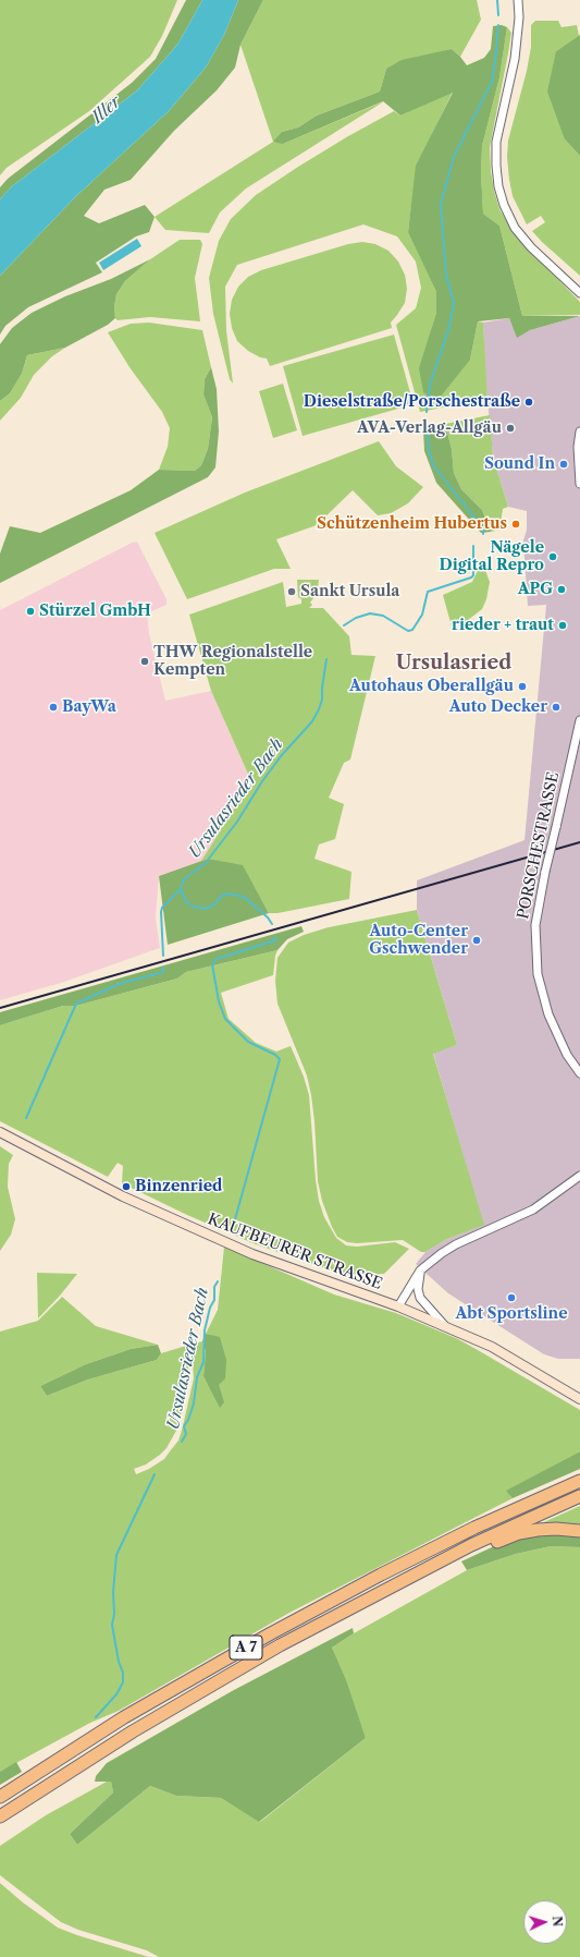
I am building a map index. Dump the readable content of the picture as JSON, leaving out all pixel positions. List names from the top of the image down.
{
  "streets": {
    "highway": ["A 7"],
    "main road": ["KAUFBEURER STRASSE"],
    "street": ["PORSCHESTRASSE"]
  },
  "districts": ["Ursulasried"],
  "water": ["Iller", "Ursulasrieder Bach"],
  "places": [
    "Dieselstraße/Porschestraße",
    "AVA-Verlag-Allgäu",
    "Sound In",
    "Schützenheim Hubertus",
    "Nägele Digital Repro",
    "APG",
    "Sankt Ursula",
    "Stürzel GmbH",
    "rieder + traut",
    "THW Regionalstelle Kempten",
    "Autohaus Oberallgäu",
    "BayWa",
    "Auto Decker",
    "Auto-Center Gschwender",
    "Binzenried",
    "Abt Sportsline"
  ],
  "north": "right"
}
